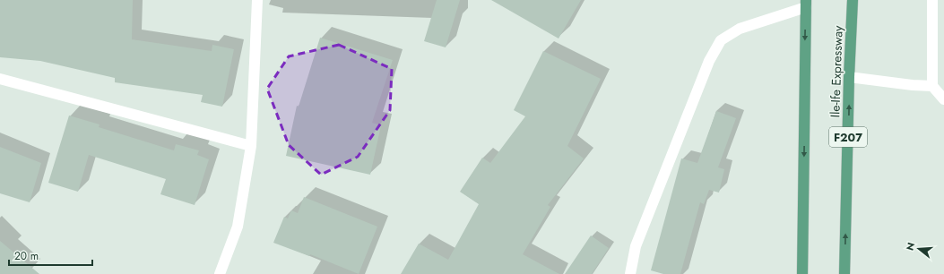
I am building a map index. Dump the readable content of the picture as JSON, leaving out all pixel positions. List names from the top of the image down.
{
  "streets": {
    "main road": ["Ile-Ife Expressway", "F207"]
  },
  "scale_bar": "20 m",
  "north": "left"
}
